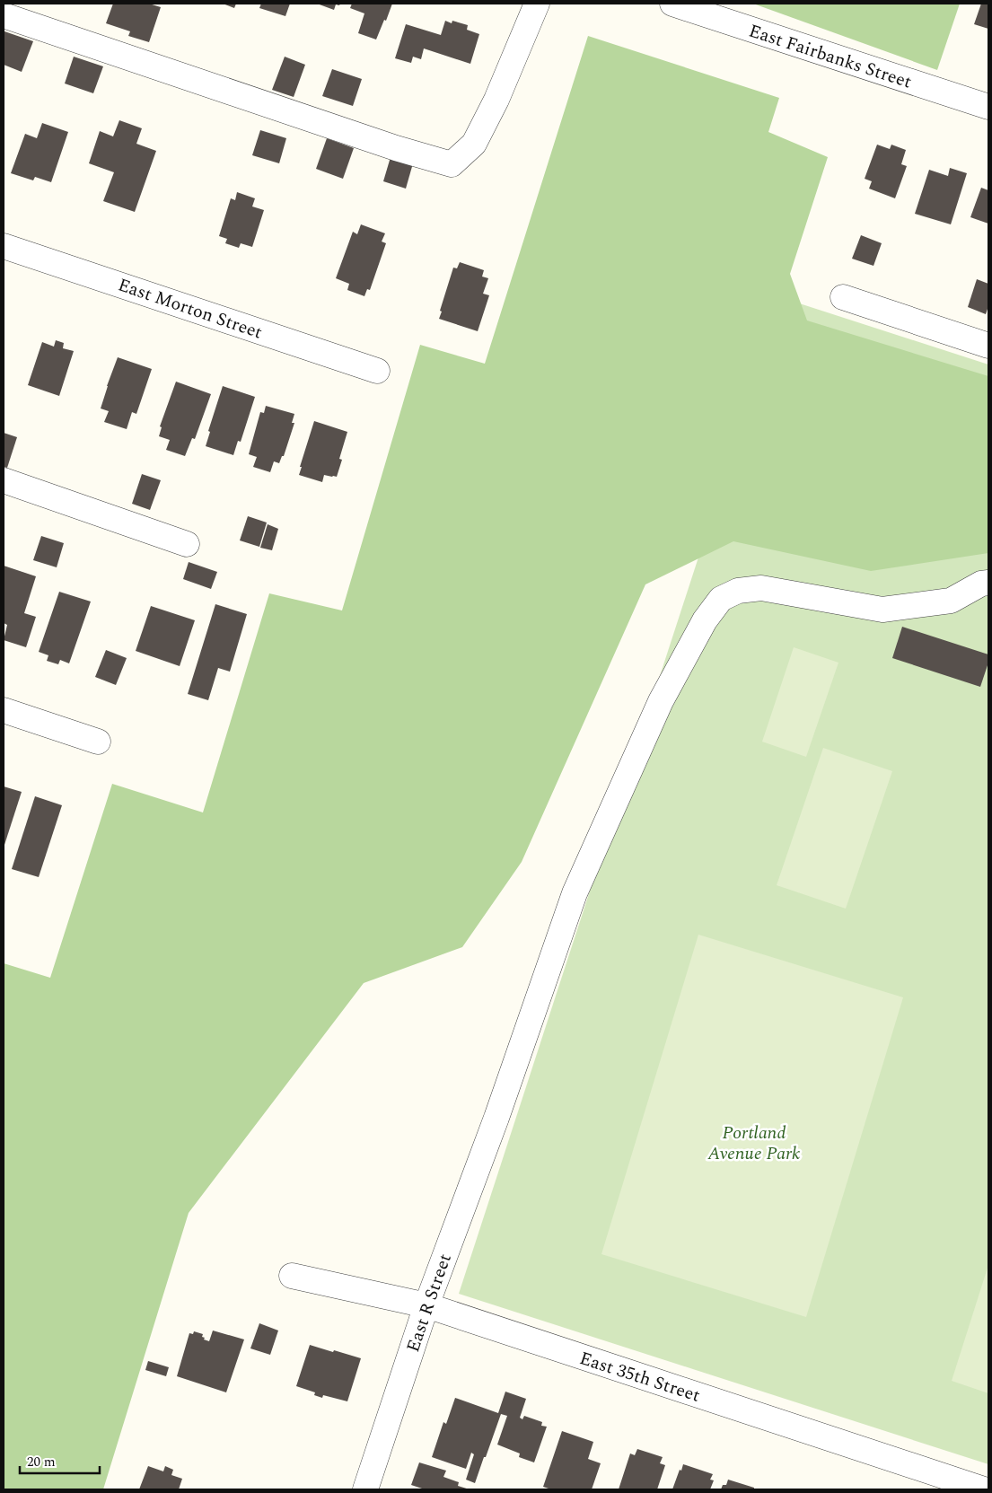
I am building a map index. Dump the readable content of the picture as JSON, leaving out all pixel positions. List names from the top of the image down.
{
  "streets": {
    "street": [
      "East Fairbanks Street",
      "East Morton Street",
      "East R Street",
      "East 35th Street"
    ]
  },
  "crossings": [
    ["East R Street", "East 35th Street"]
  ],
  "parks": ["Portland Avenue Park"],
  "scale_bar": "20 m"
}
